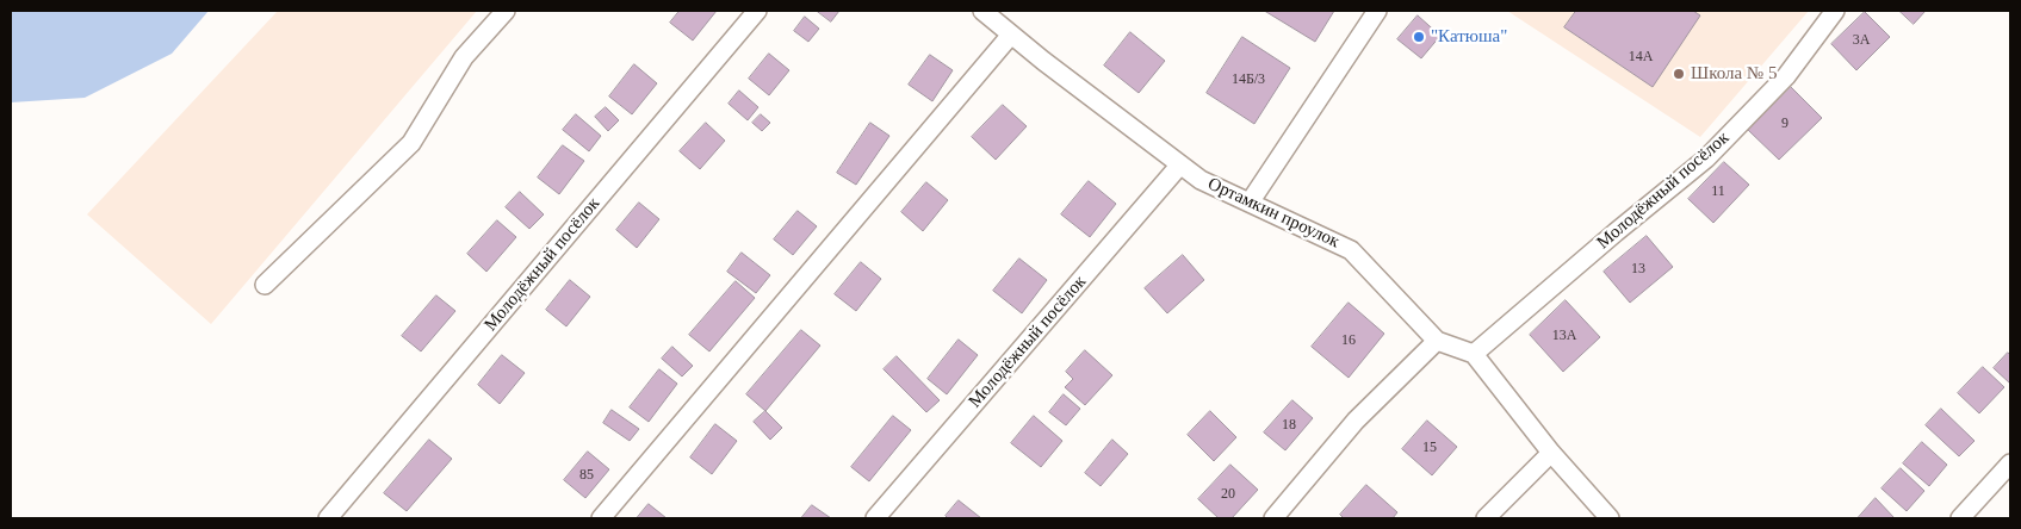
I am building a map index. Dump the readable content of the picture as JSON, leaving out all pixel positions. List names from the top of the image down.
{
  "streets": {
    "street": ["Молодёжный посёлок", "Ортамкин проулок"]
  },
  "crossings": [
    ["Молодёжный посёлок", "Ортамкин проулок"]
  ],
  "places": ["\"Катюша\"", "Школа № 5"],
  "house_numbers": [
    "3А",
    "14А",
    "14Б/3",
    "9",
    "11",
    "13",
    "13А",
    "16",
    "18",
    "15",
    "85",
    "20"
  ]
}
